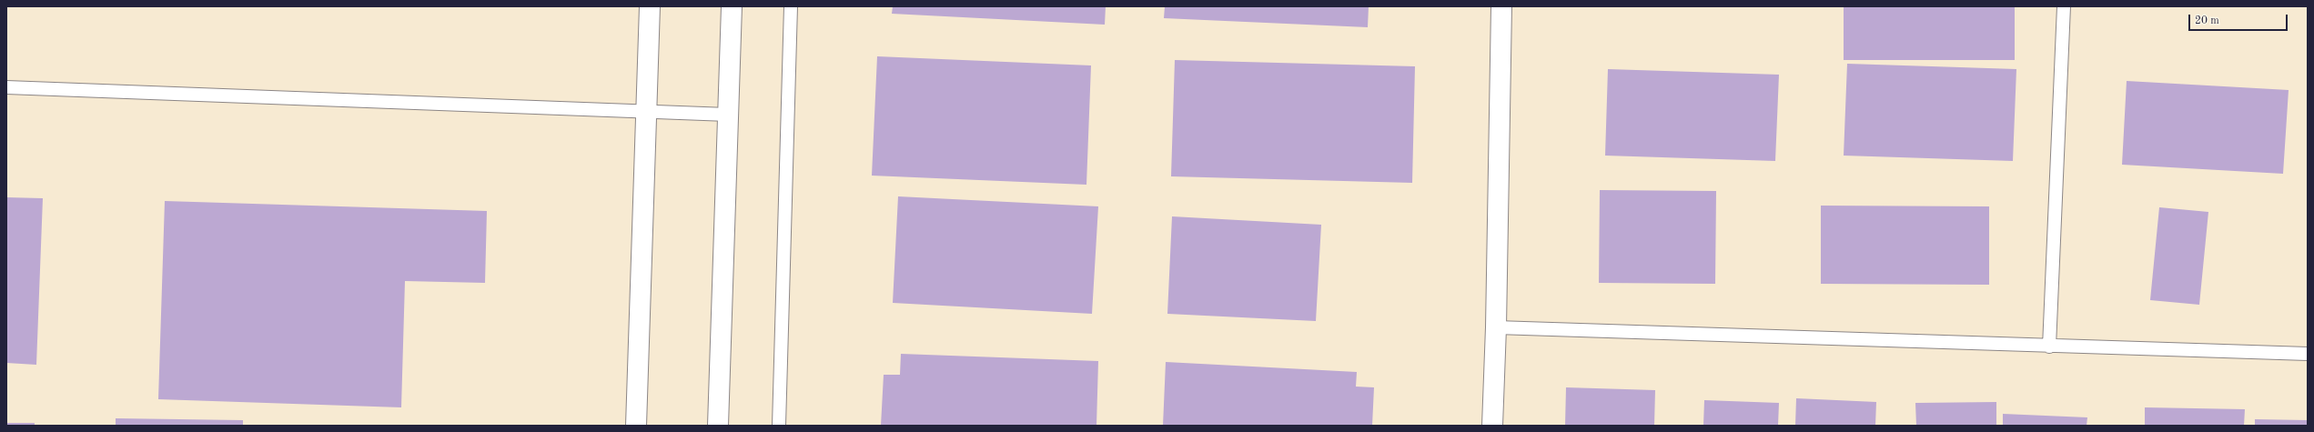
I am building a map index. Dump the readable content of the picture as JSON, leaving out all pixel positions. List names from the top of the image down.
{
  "scale_bar": "20 m"
}
